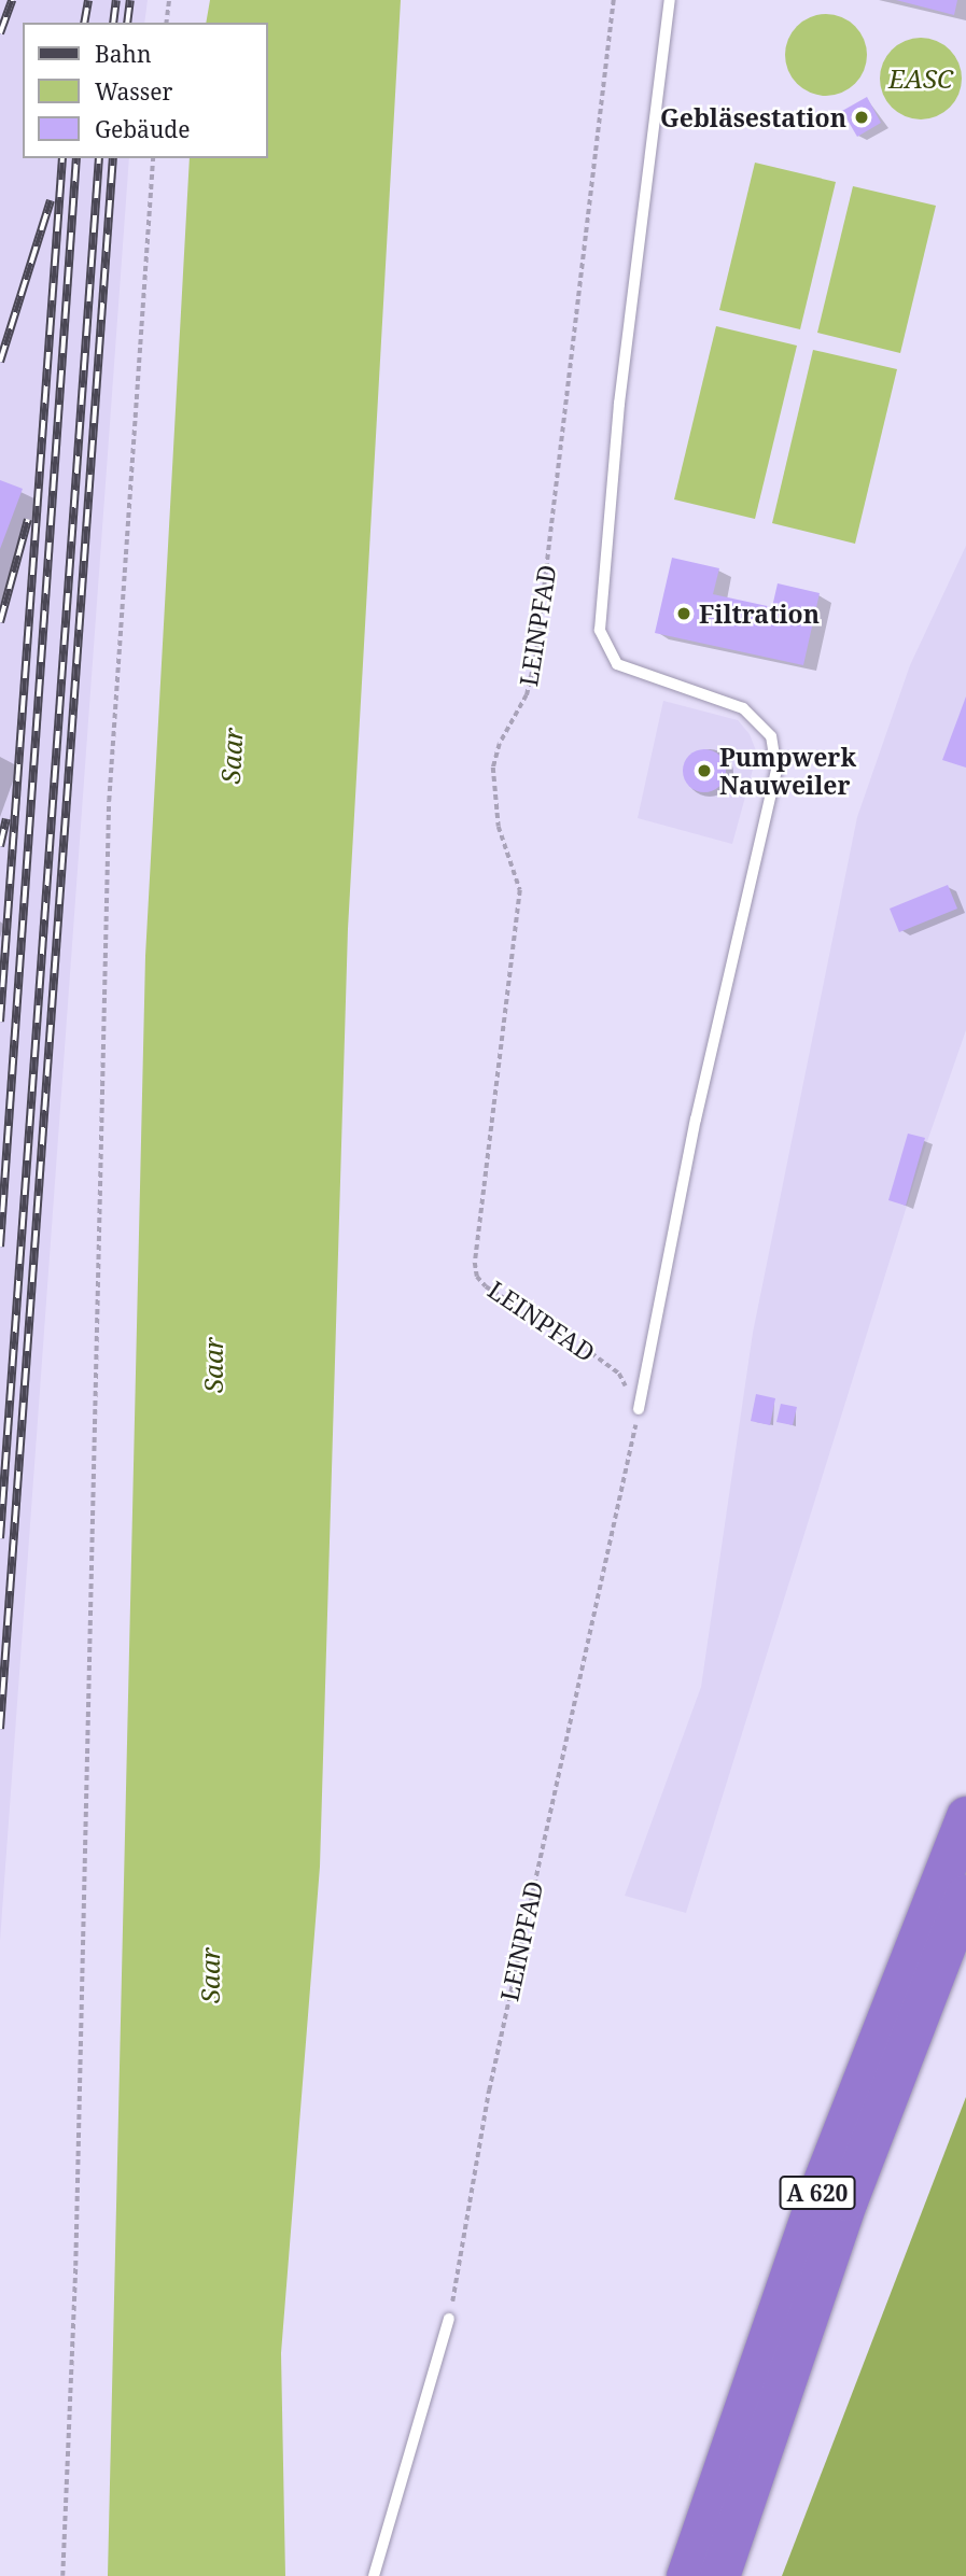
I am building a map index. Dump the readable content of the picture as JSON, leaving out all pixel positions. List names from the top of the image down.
{
  "streets": {
    "highway": ["A 620"],
    "path": ["LEINPFAD"]
  },
  "water": ["EASC", "Saar"],
  "places": ["Gebläsestation", "Filtration", "Pumpwerk Nauweiler"],
  "legend": ["Bahn", "Wasser", "Gebäude"]
}
